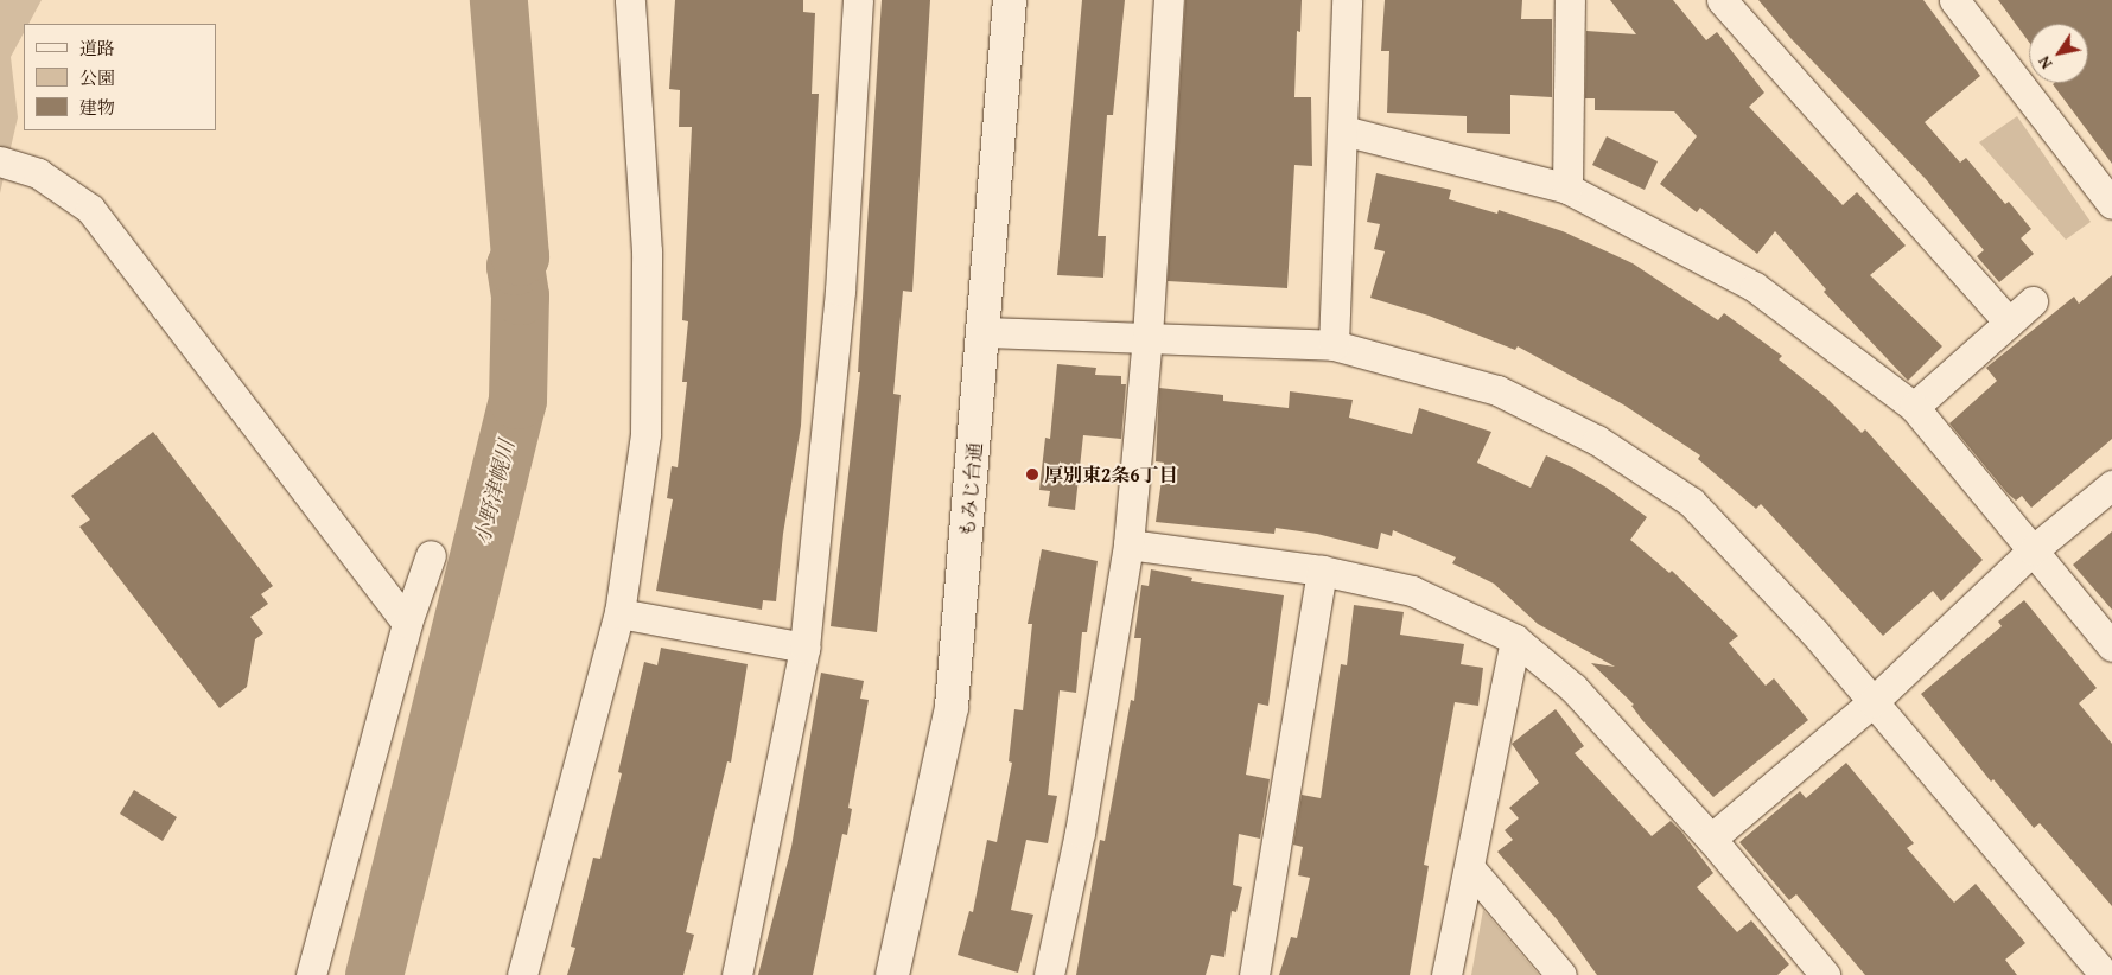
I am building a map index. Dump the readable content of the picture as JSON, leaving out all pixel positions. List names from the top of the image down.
{
  "streets": {
    "street": ["もみじ台通"]
  },
  "water": ["小野津幌川"],
  "places": ["厚別東2条6丁目"],
  "legend": ["道路", "公園", "建物"],
  "north": "bottom left"
}
